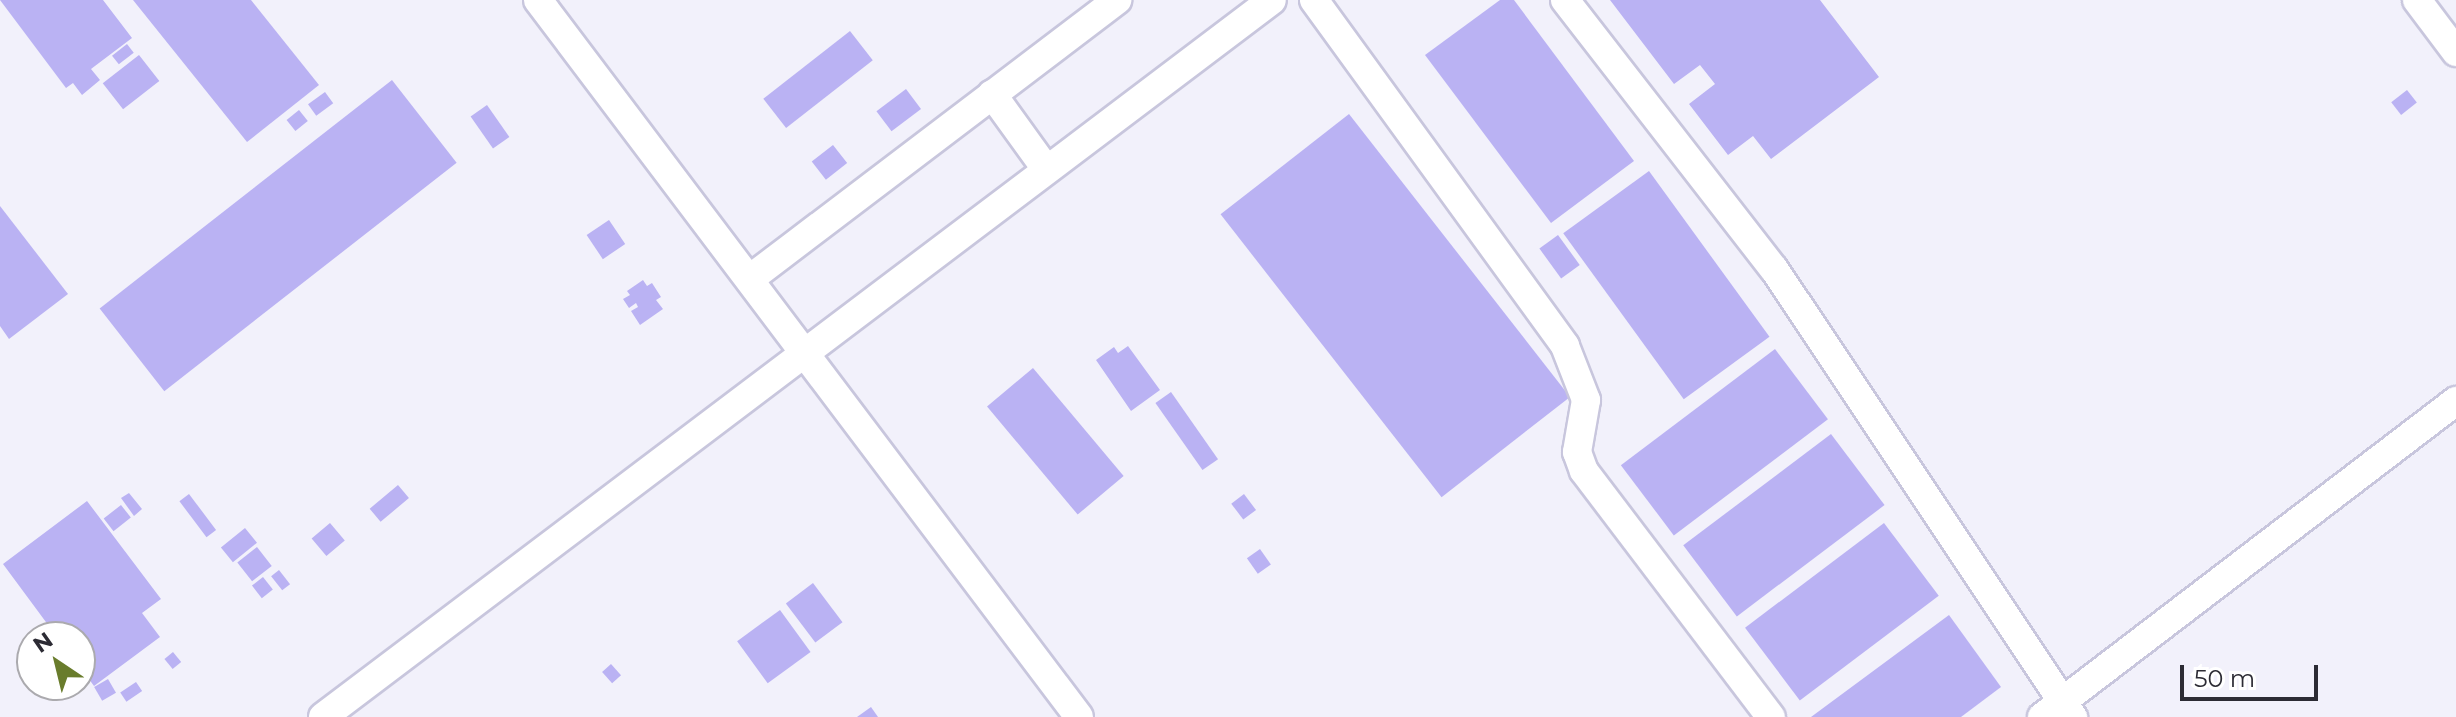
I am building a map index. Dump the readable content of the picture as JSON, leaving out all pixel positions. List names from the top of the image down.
{
  "scale_bar": "50 m",
  "north": "top left"
}
